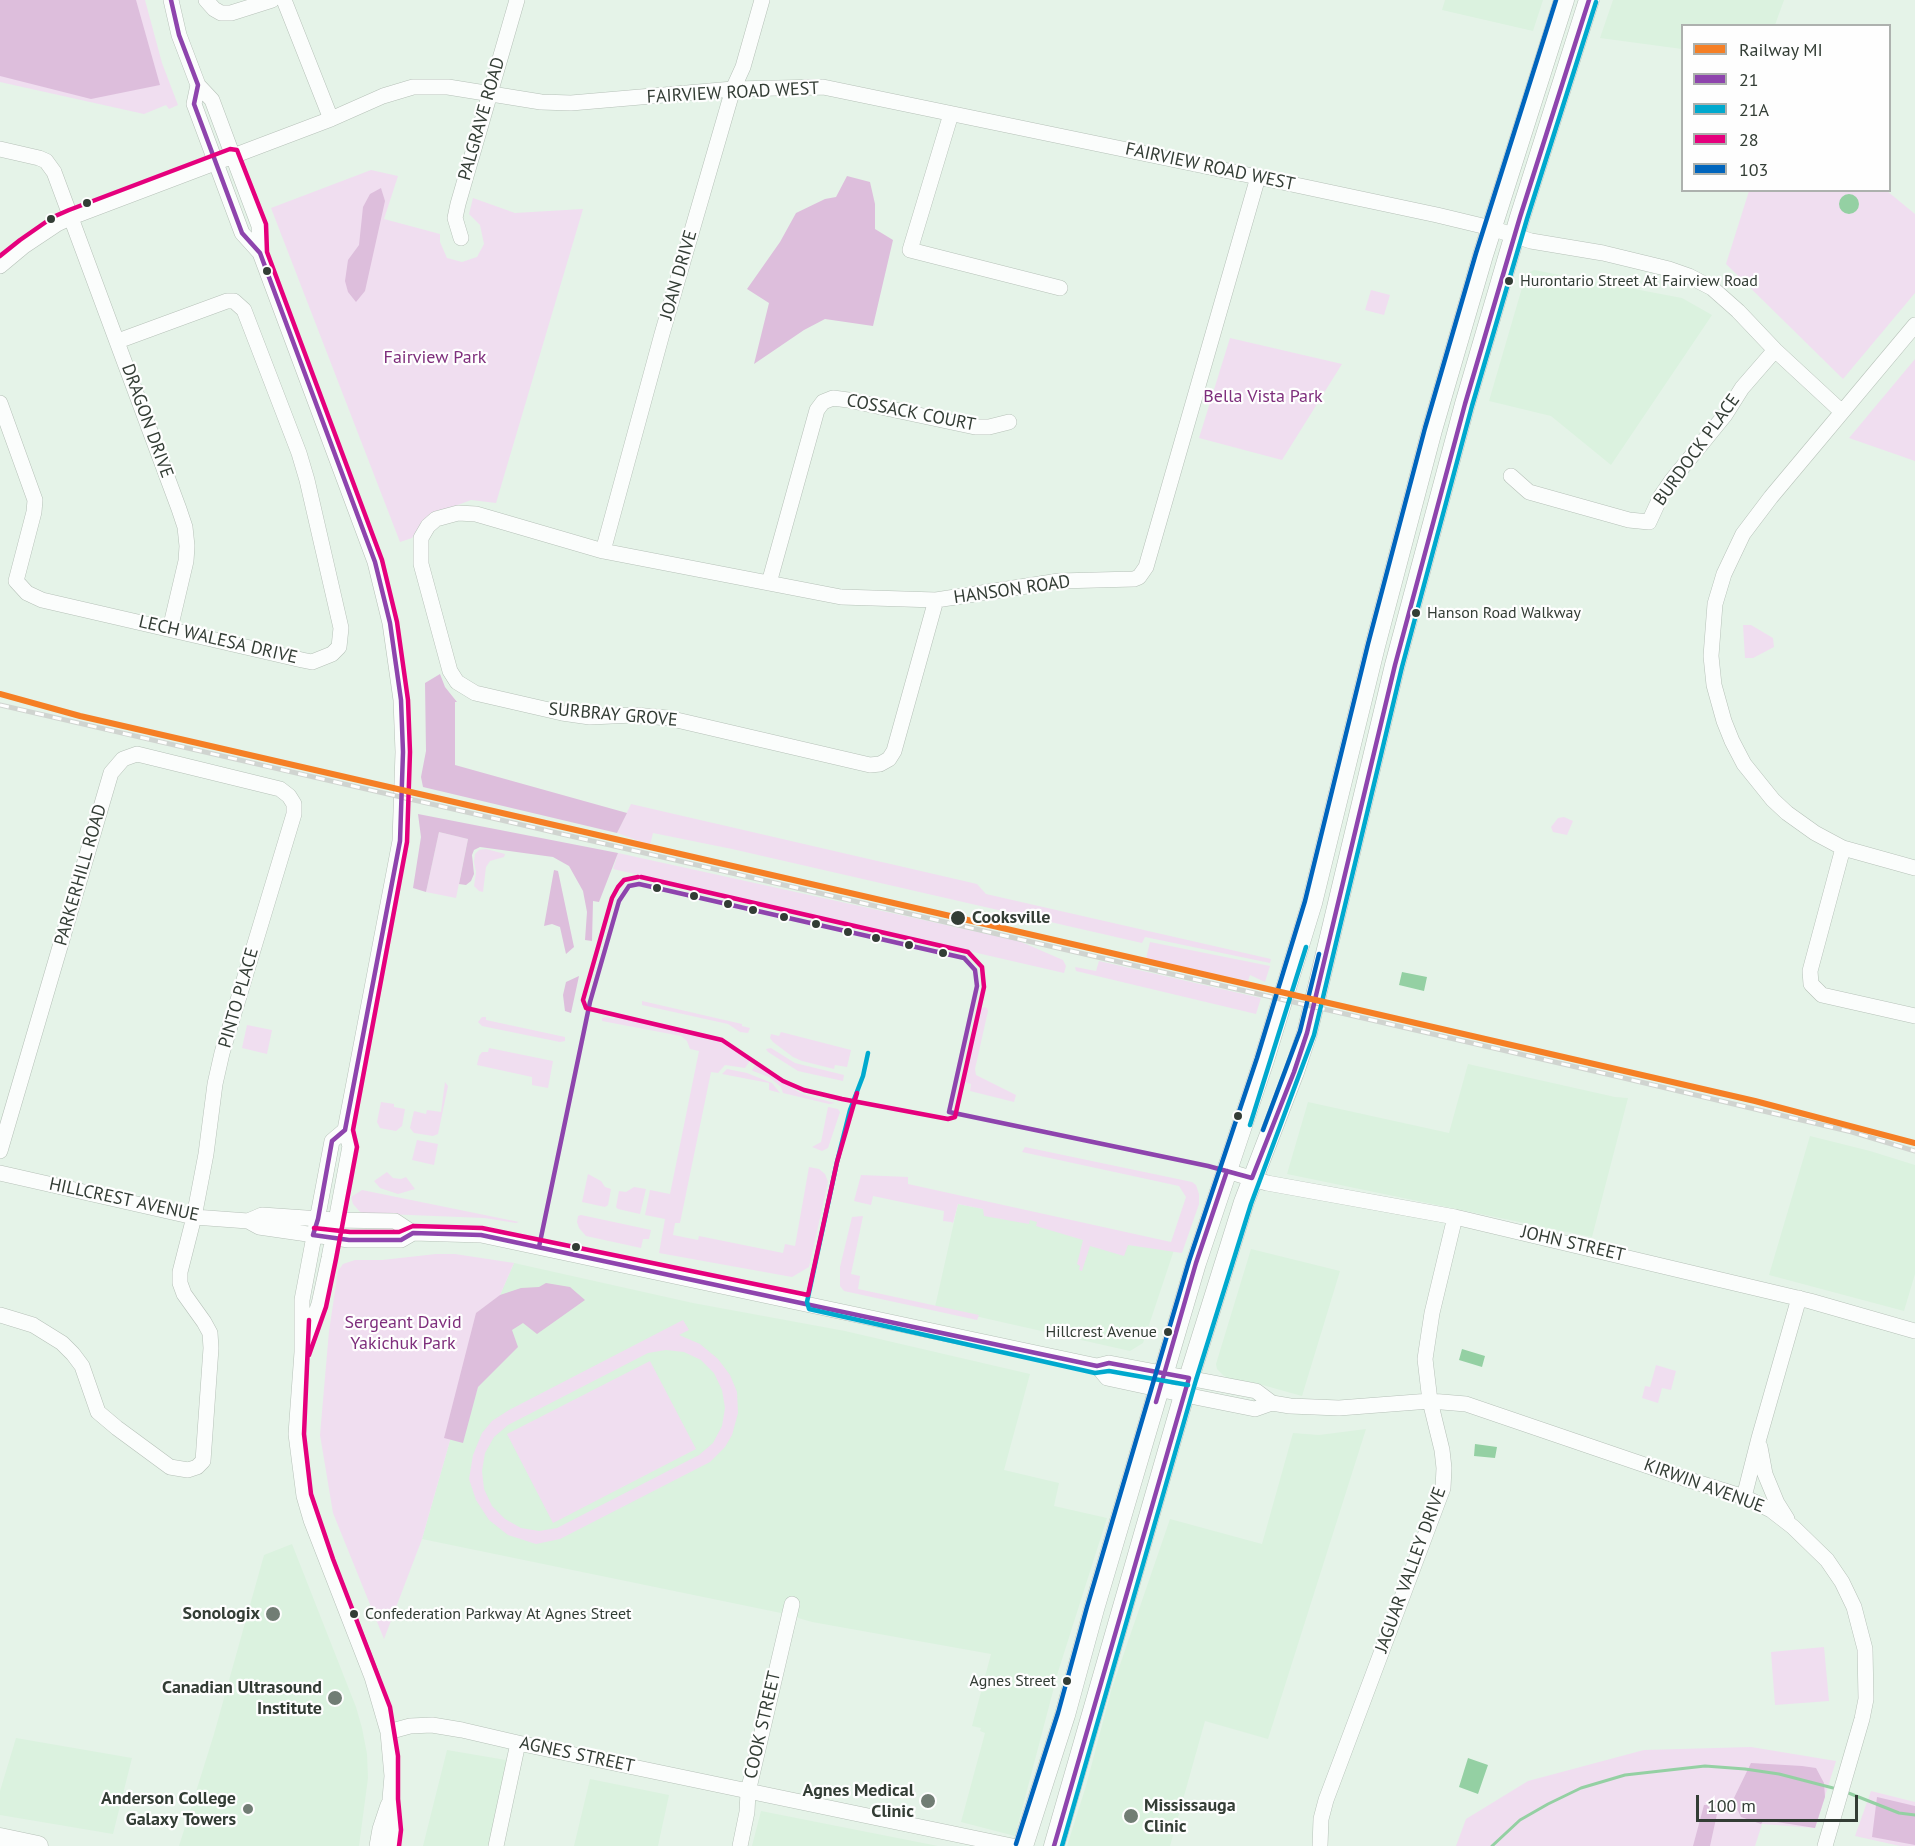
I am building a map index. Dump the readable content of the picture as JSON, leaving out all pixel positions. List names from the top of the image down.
{
  "streets": {
    "street": [
      "FAIRVIEW ROAD WEST",
      "PALGRAVE ROAD",
      "JOAN DRIVE",
      "COSSACK COURT",
      "DRAGON DRIVE",
      "BURDOCK PLACE",
      "HANSON ROAD",
      "LECH WALESA DRIVE",
      "SURBRAY GROVE",
      "PARKERHILL ROAD",
      "PINTO PLACE",
      "HILLCREST AVENUE",
      "JOHN STREET",
      "KIRWIN AVENUE",
      "JAGUAR VALLEY DRIVE",
      "COOK STREET",
      "AGNES STREET"
    ]
  },
  "crossings": [
    ["FAIRVIEW ROAD WEST", "PALGRAVE ROAD"],
    ["FAIRVIEW ROAD WEST", "JOAN DRIVE"],
    ["FAIRVIEW ROAD WEST", "DRAGON DRIVE"],
    ["FAIRVIEW ROAD WEST", "BURDOCK PLACE"],
    ["FAIRVIEW ROAD WEST", "HANSON ROAD"],
    ["JOAN DRIVE", "HANSON ROAD"],
    ["COSSACK COURT", "HANSON ROAD"],
    ["DRAGON DRIVE", "LECH WALESA DRIVE"],
    ["HANSON ROAD", "SURBRAY GROVE"],
    ["PARKERHILL ROAD", "PINTO PLACE"],
    ["PINTO PLACE", "HILLCREST AVENUE"],
    ["HILLCREST AVENUE", "KIRWIN AVENUE"],
    ["JOHN STREET", "JAGUAR VALLEY DRIVE"],
    ["KIRWIN AVENUE", "JAGUAR VALLEY DRIVE"],
    ["COOK STREET", "AGNES STREET"]
  ],
  "parks": ["Fairview Park", "Bella Vista Park", "Sergeant David Yakichuk Park"],
  "places": [
    "Hurontario Street At Fairview Road",
    "Hanson Road Walkway",
    "Cooksville",
    "Hillcrest Avenue",
    "Sonologix",
    "Confederation Parkway At Agnes Street",
    "Agnes Street",
    "Canadian Ultrasound Institute",
    "Agnes Medical Clinic",
    "Anderson College Galaxy Towers",
    "Mississauga Clinic"
  ],
  "lines": [
    "transit line 21",
    "transit line 103",
    "transit line 21A",
    "transit line 28",
    "rail line MI"
  ],
  "legend": [
    "Railway MI",
    "21",
    "21A",
    "28",
    "103"
  ],
  "scale_bar": "100 m"
}
